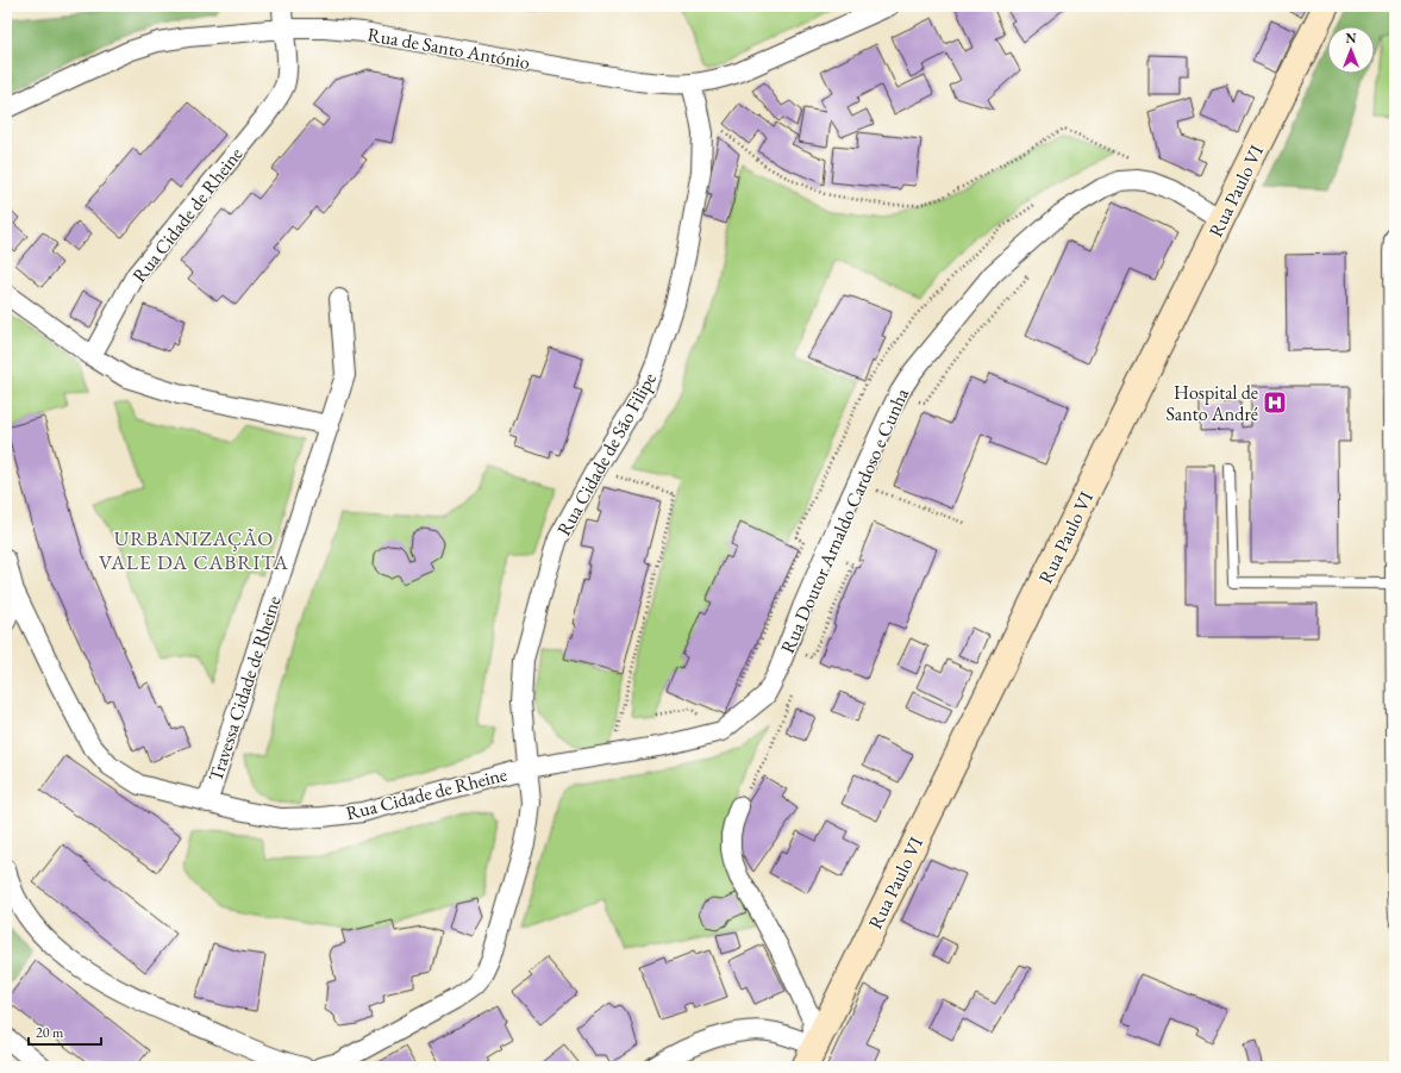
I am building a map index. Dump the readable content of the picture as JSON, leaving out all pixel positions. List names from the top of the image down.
{
  "streets": {
    "main road": ["Rua Paulo VI"],
    "street": [
      "Rua de Santo António",
      "Rua Cidade de Rheine",
      "Rua Cidade de São Filipe",
      "Rua Doutor Arnaldo Cardoso e Cunha",
      "Travessa Cidade de Rheine"
    ]
  },
  "crossings": [
    ["Rua de Santo António", "Rua Cidade de Rheine"],
    ["Rua de Santo António", "Rua Cidade de São Filipe"],
    ["Rua Paulo VI", "Rua Doutor Arnaldo Cardoso e Cunha"],
    ["Rua Cidade de Rheine", "Rua Cidade de São Filipe"],
    ["Rua Cidade de Rheine", "Rua Doutor Arnaldo Cardoso e Cunha"],
    ["Rua Cidade de Rheine", "Travessa Cidade de Rheine"],
    ["Rua Cidade de São Filipe", "Rua Doutor Arnaldo Cardoso e Cunha"]
  ],
  "districts": ["URBANIZAÇÃO VALE DA CABRITA"],
  "places": {
    "hospital": ["Hospital de Santo André"]
  },
  "scale_bar": "20 m",
  "north": "top"
}
